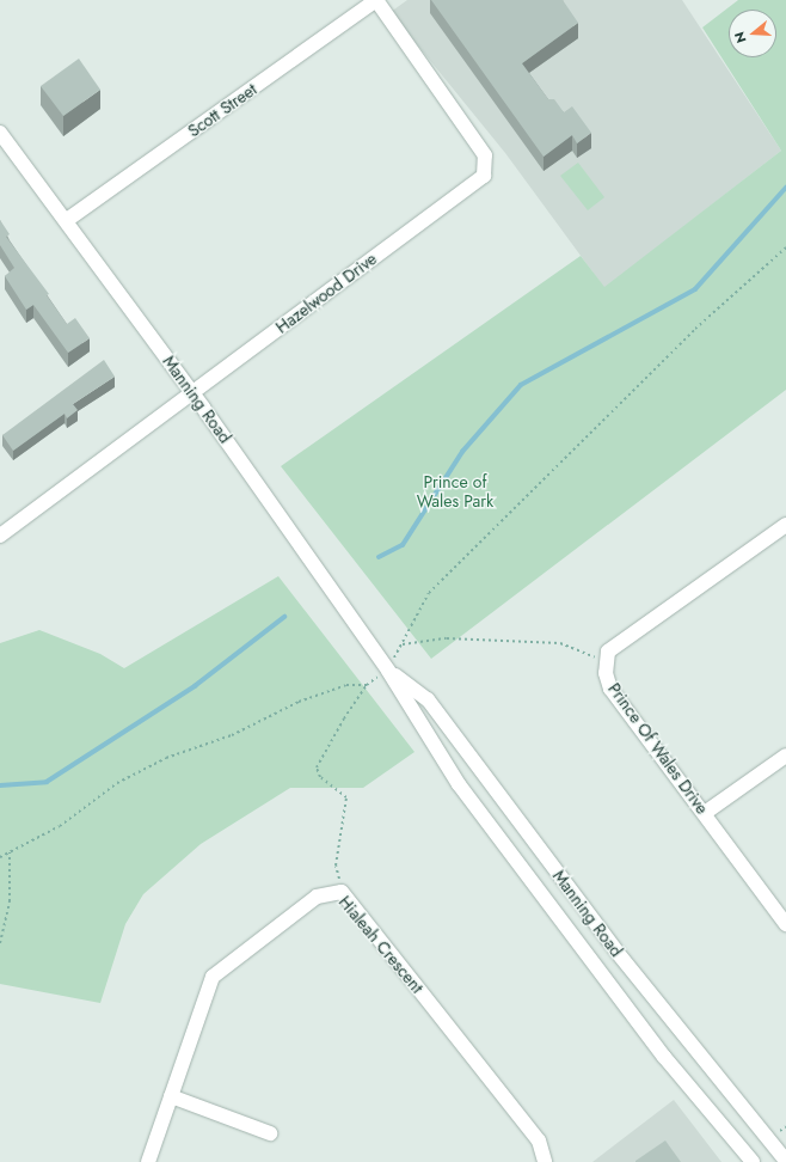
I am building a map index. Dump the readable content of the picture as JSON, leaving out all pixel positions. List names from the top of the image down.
{
  "streets": {
    "street": [
      "Scott Street",
      "Hazelwood Drive",
      "Manning Road",
      "Prince Of Wales Drive",
      "Hialeah Crescent"
    ]
  },
  "crossings": [
    ["Scott Street", "Hazelwood Drive"],
    ["Scott Street", "Manning Road"],
    ["Hazelwood Drive", "Manning Road"]
  ],
  "parks": ["Prince of Wales Park"],
  "north": "left"
}
